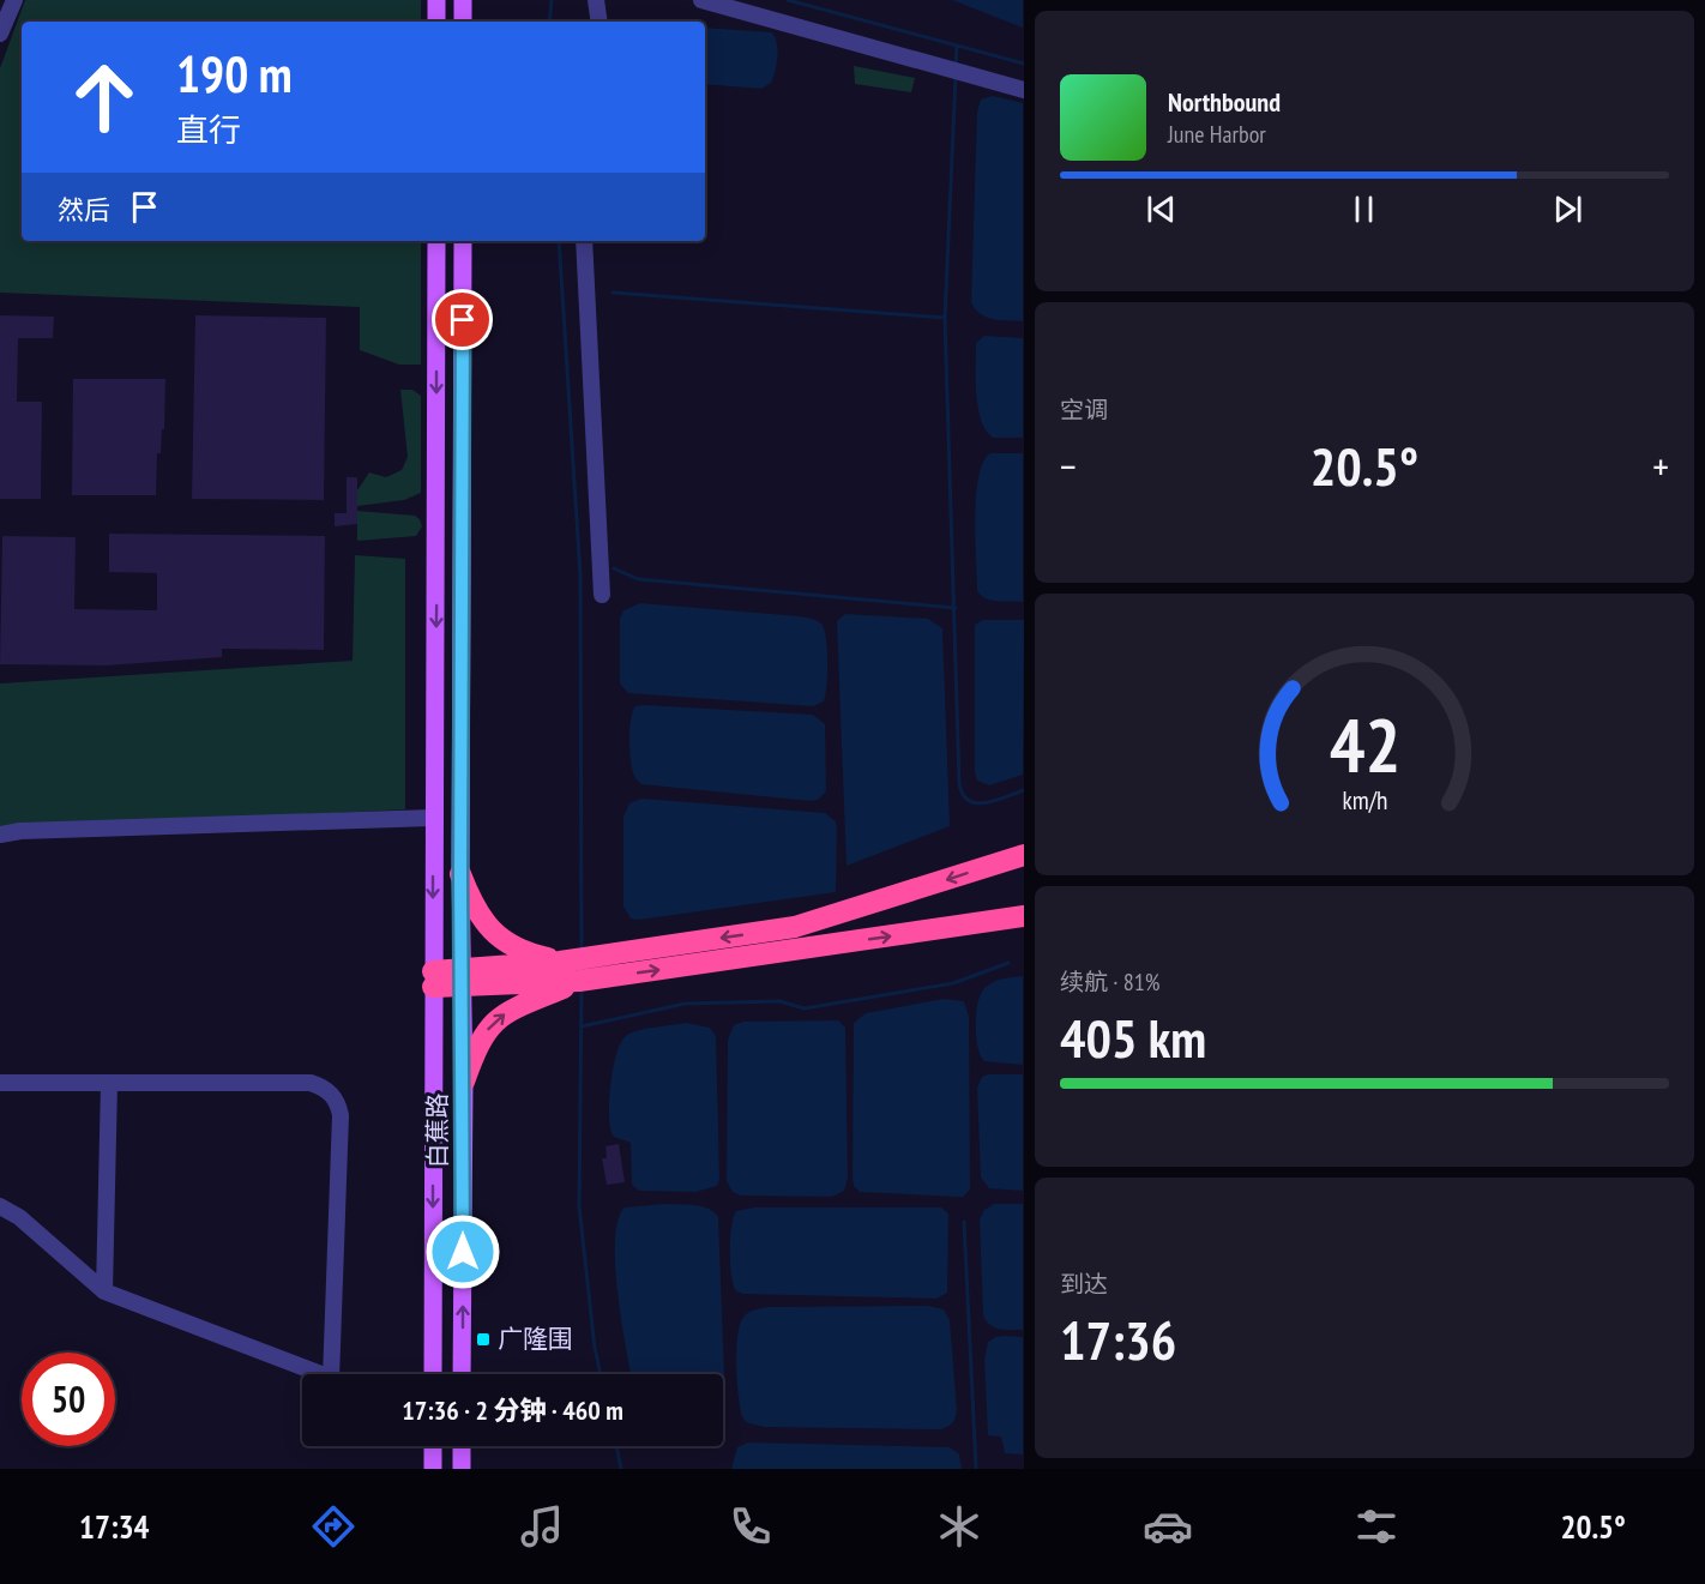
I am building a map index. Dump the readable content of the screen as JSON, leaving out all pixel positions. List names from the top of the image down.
{
  "streets": {
    "main road": ["白蕉路"]
  },
  "places": {
    "transit": ["广隆围"]
  },
  "page": {
    "turn": ["190 m", "直行"],
    "song": ["Northbound", "June Harbor"],
    "then": "然后",
    "tile": [
      "空调",
      ["续航 · 81%", "405 km"],
      ["到达", "17:36"]
    ],
    "heat": ["−", "20.5°", "+"],
    "limit": "50",
    "trip": "17:36 · 2 分钟 · 460 m",
    "tabs": ["17:34", "20.5°"],
    "gauge": ["42", "km/h"]
  }
}
